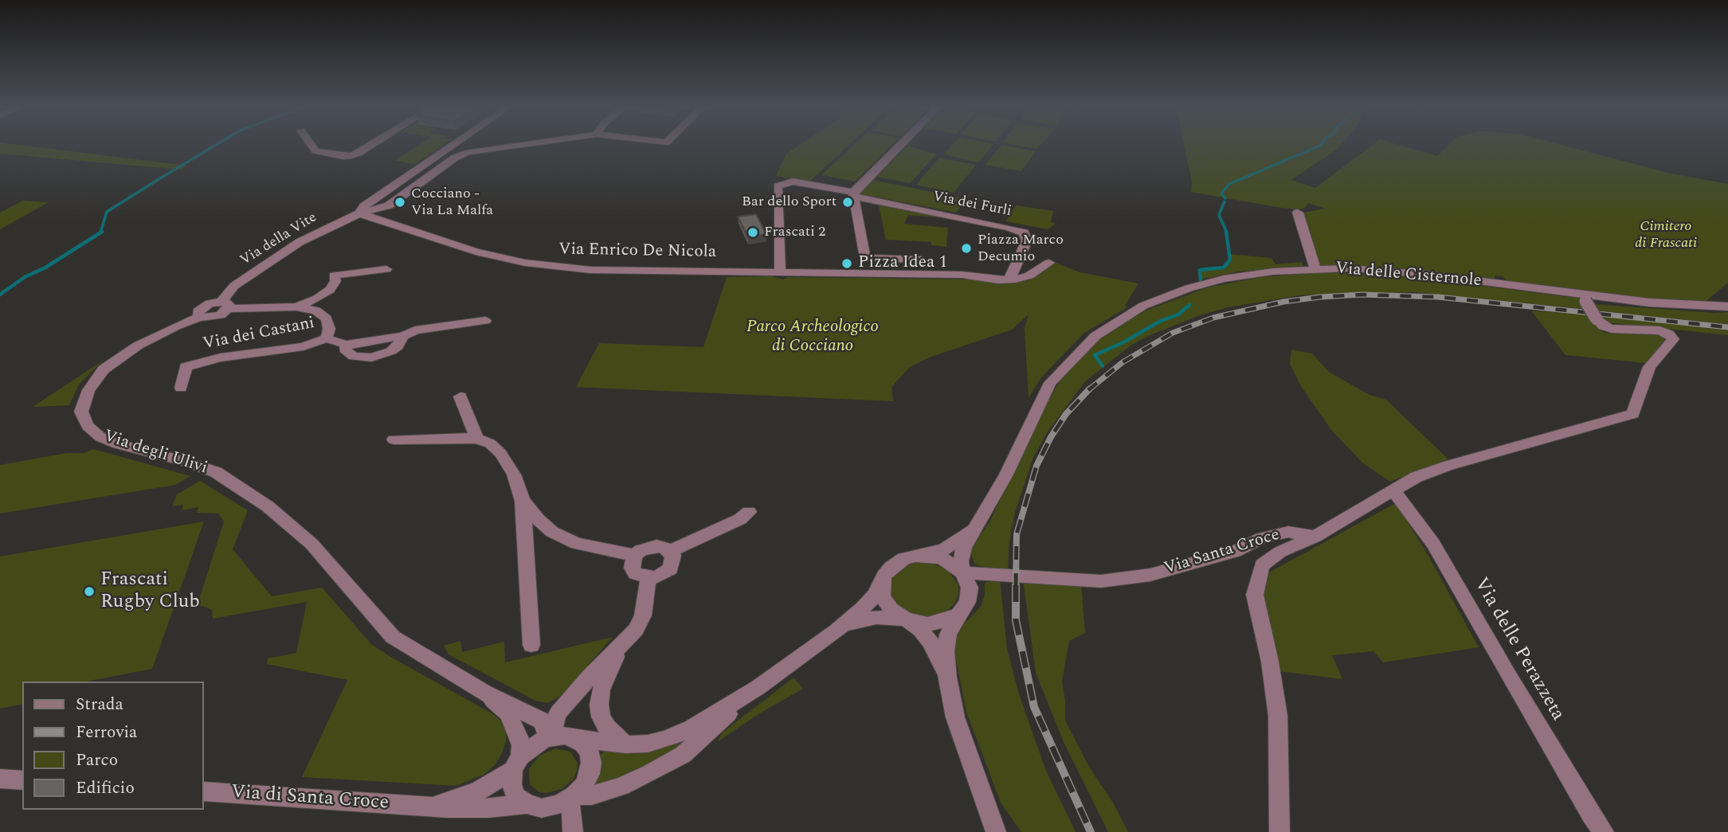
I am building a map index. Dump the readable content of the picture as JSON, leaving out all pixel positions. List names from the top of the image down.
{
  "streets": {
    "street": [
      "Via dei Furli",
      "Via della Vite",
      "Via Enrico De Nicola",
      "Via delle Cisternole",
      "Via dei Castani",
      "Via degli Ulivi",
      "Via Santa Croce",
      "Via delle Perazzeta",
      "Via di Santa Croce"
    ]
  },
  "crossings": [
    ["Via dei Furli", "Via Enrico De Nicola"],
    ["Via della Vite", "Via Enrico De Nicola"],
    ["Via della Vite", "Via degli Ulivi"],
    ["Via delle Cisternole", "Via Santa Croce"]
  ],
  "parks": ["Cimitero di Frascati", "Parco Archeologico di Cocciano"],
  "places": [
    "Cocciano - Via La Malfa",
    "Bar dello Sport",
    "Frascati 2",
    "Piazza Marco Decumio",
    "Pizza Idea 1",
    "Frascati Rugby Club"
  ],
  "legend": [
    "Strada",
    "Ferrovia",
    "Parco",
    "Edificio"
  ]
}
